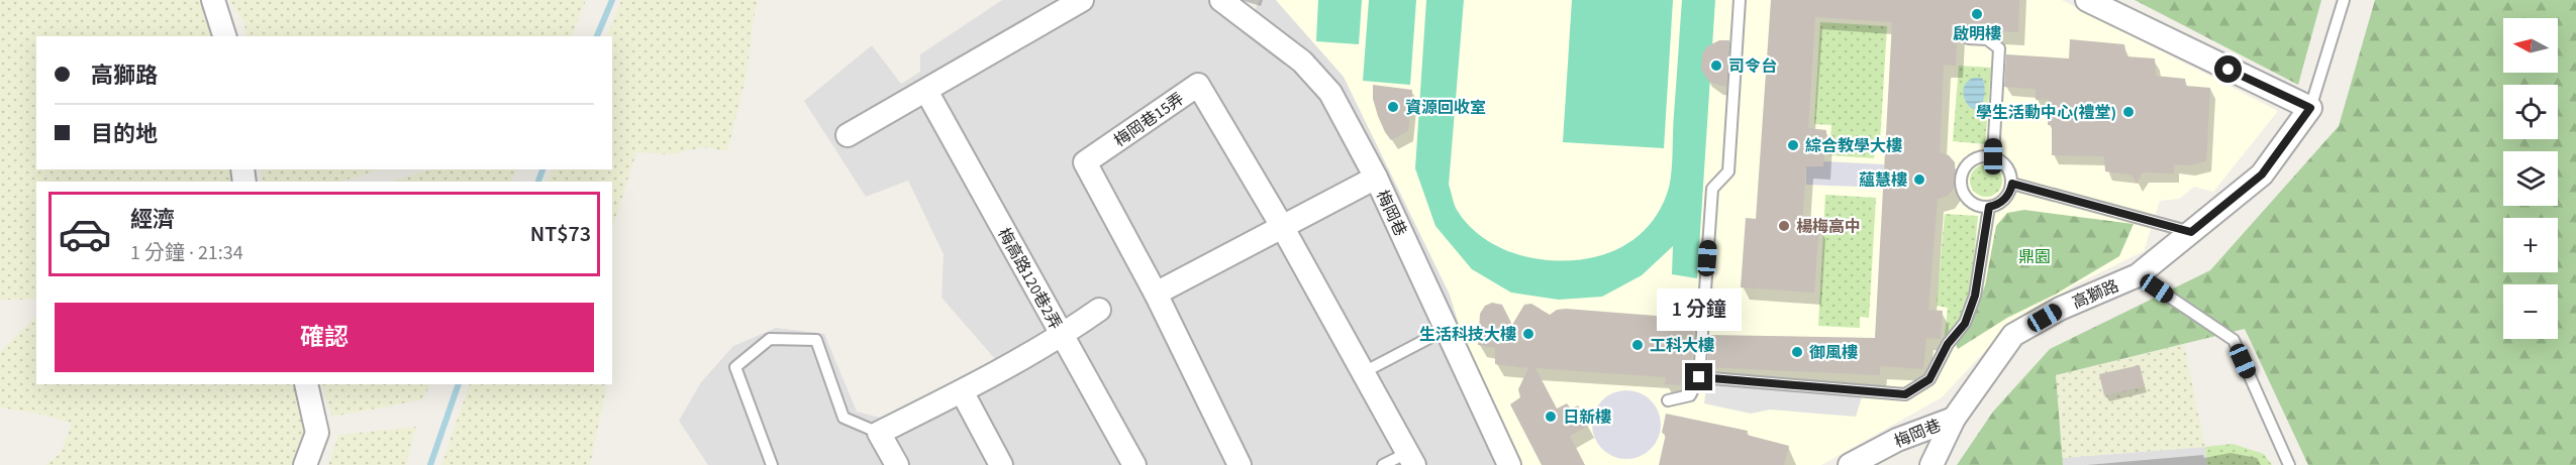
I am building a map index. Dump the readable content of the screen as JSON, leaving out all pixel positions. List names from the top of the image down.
{
  "streets": {
    "street": [
      "梅岡巷15弄",
      "梅岡巷",
      "梅高路120巷2弄",
      "高獅路"
    ]
  },
  "crossings": [
    ["梅岡巷", "高獅路"]
  ],
  "parks": ["鼎園"],
  "places": [
    "啟明樓",
    "司令台",
    "資源回收室",
    "學生活動中心(禮堂)",
    "綜合教學大樓",
    "蘊慧樓",
    "楊梅高中",
    "生活科技大樓",
    "工科大樓",
    "御風樓",
    "日新樓"
  ],
  "north": "left",
  "page": {
    "map_buttons": ["+", "−"],
    "banner": ["高獅路", "目的地"],
    "list": [
      {
        "name": "經濟",
        "note": "1 分鐘 · 21:34",
        "value": "NT$73"
      }
    ],
    "bubble": "1 分鐘",
    "buttons": "確認"
  }
}
